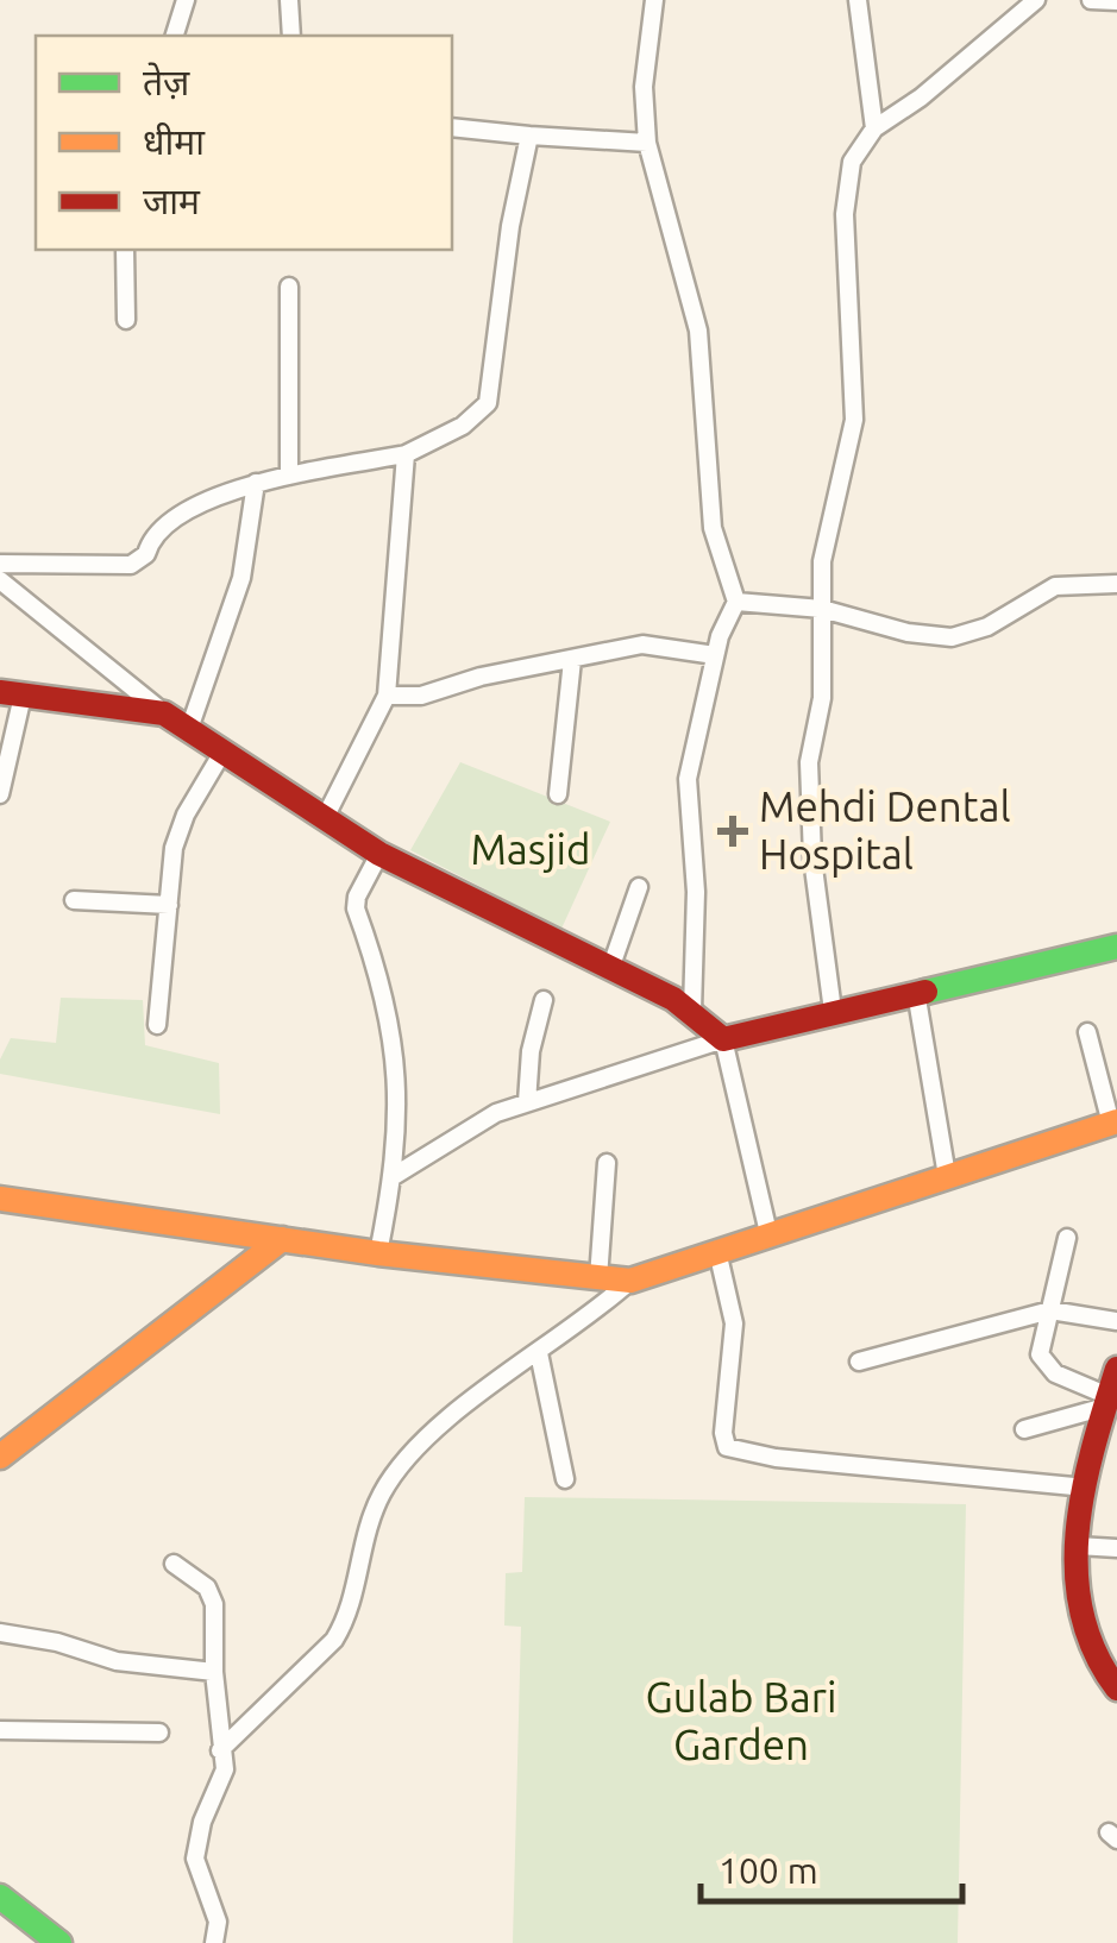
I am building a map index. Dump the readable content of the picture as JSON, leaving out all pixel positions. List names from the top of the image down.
{
  "parks": ["Masjid", "Gulab Bari Garden"],
  "places": {
    "health": ["Mehdi Dental Hospital"]
  },
  "legend": ["तेज़", "धीमा", "जाम"],
  "scale_bar": "100 m"
}
